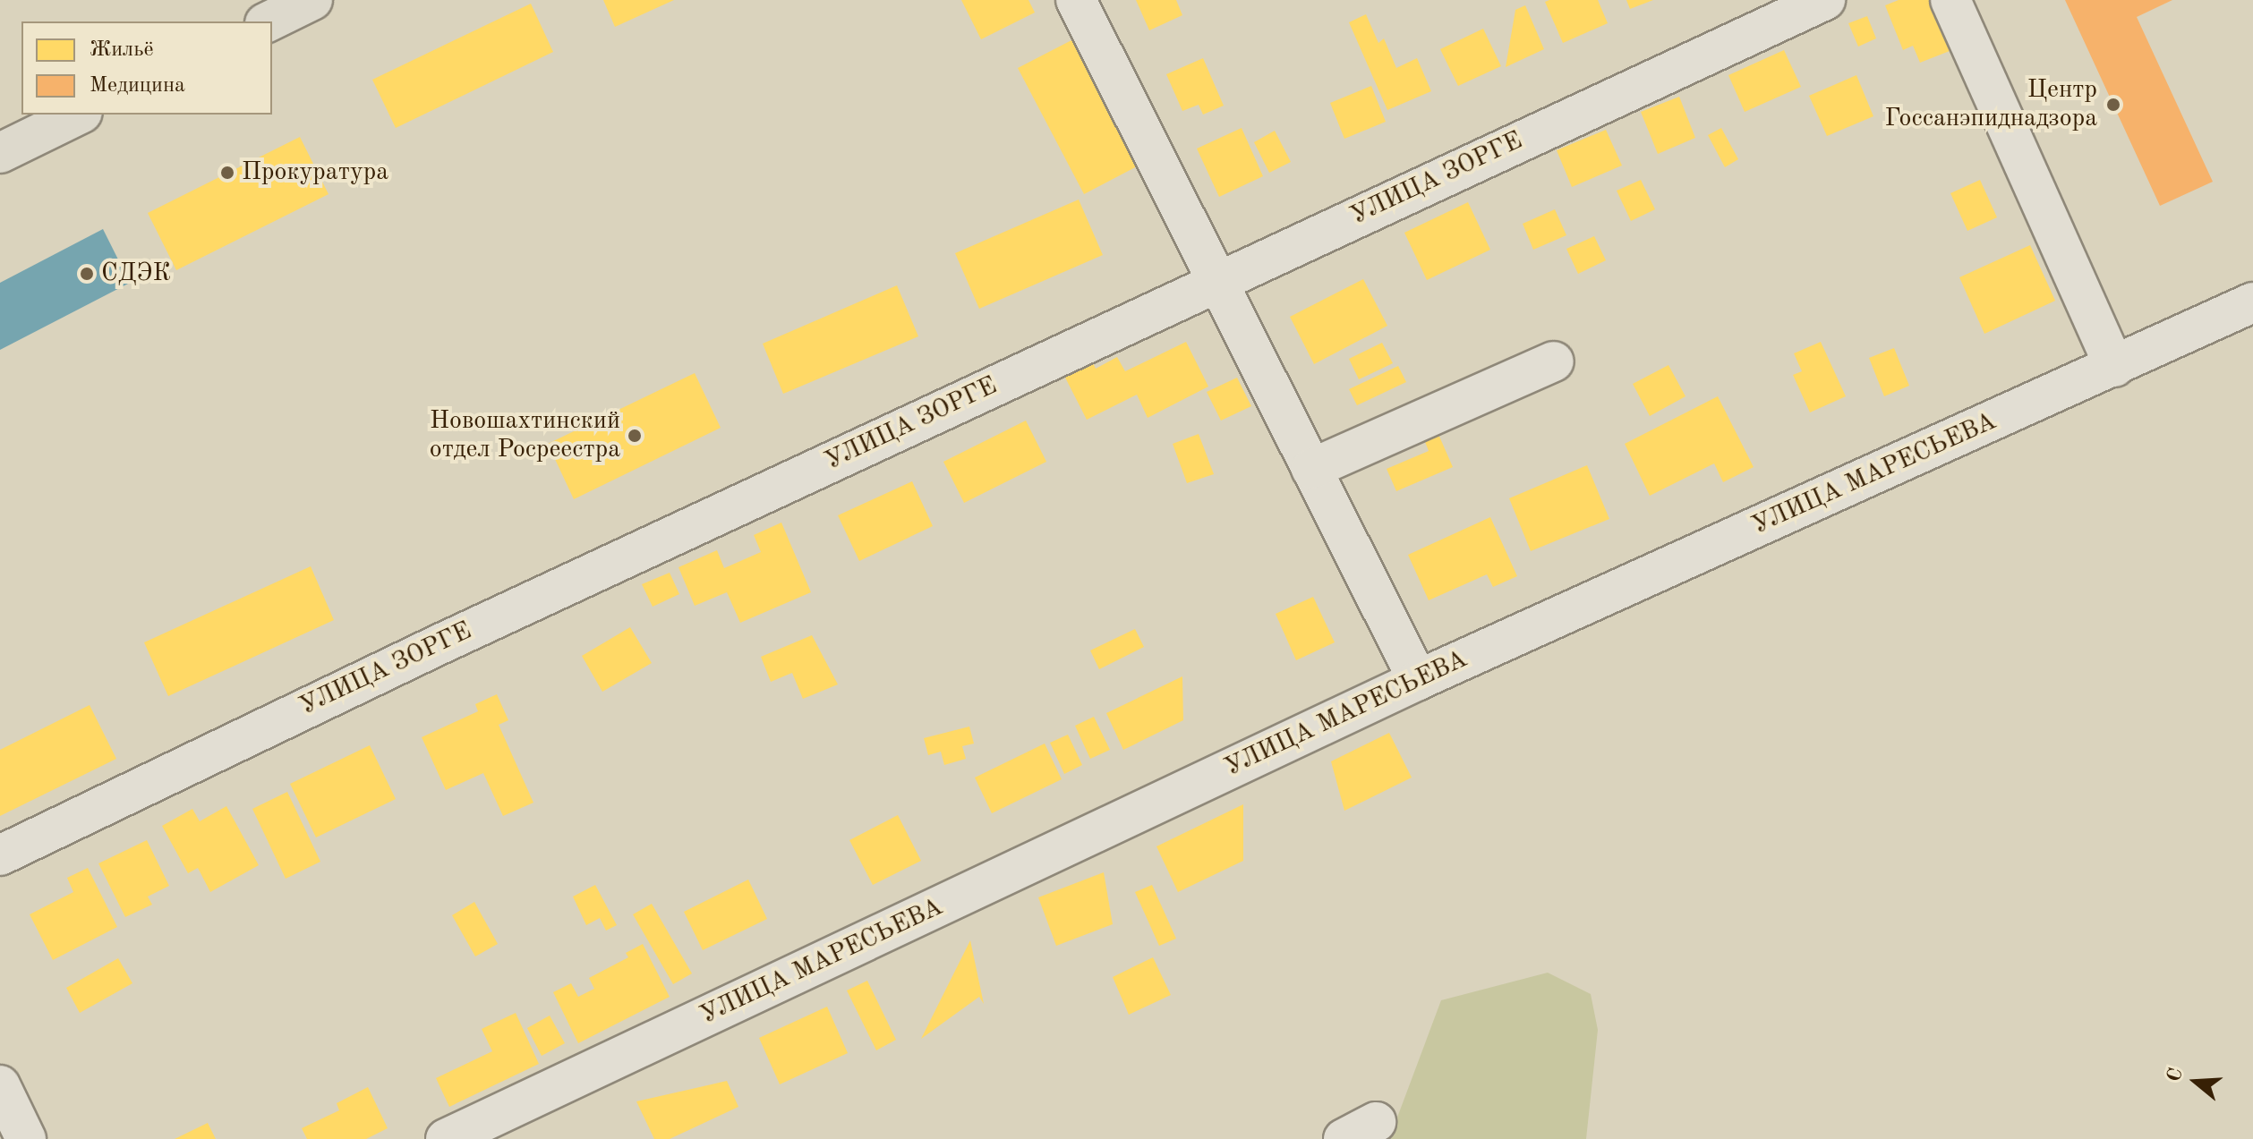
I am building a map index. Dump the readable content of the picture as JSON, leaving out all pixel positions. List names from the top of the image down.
{
  "streets": {
    "street": ["УЛИЦА ЗОРГЕ", "УЛИЦА МАРЕСЬЕВА"]
  },
  "places": [
    "Центр Госсанэпиднадзора",
    "Прокуратура",
    "СДЭК",
    "Новошахтинский отдел Росреестра"
  ],
  "legend": ["Жильё", "Медицина"],
  "north": "left"
}
